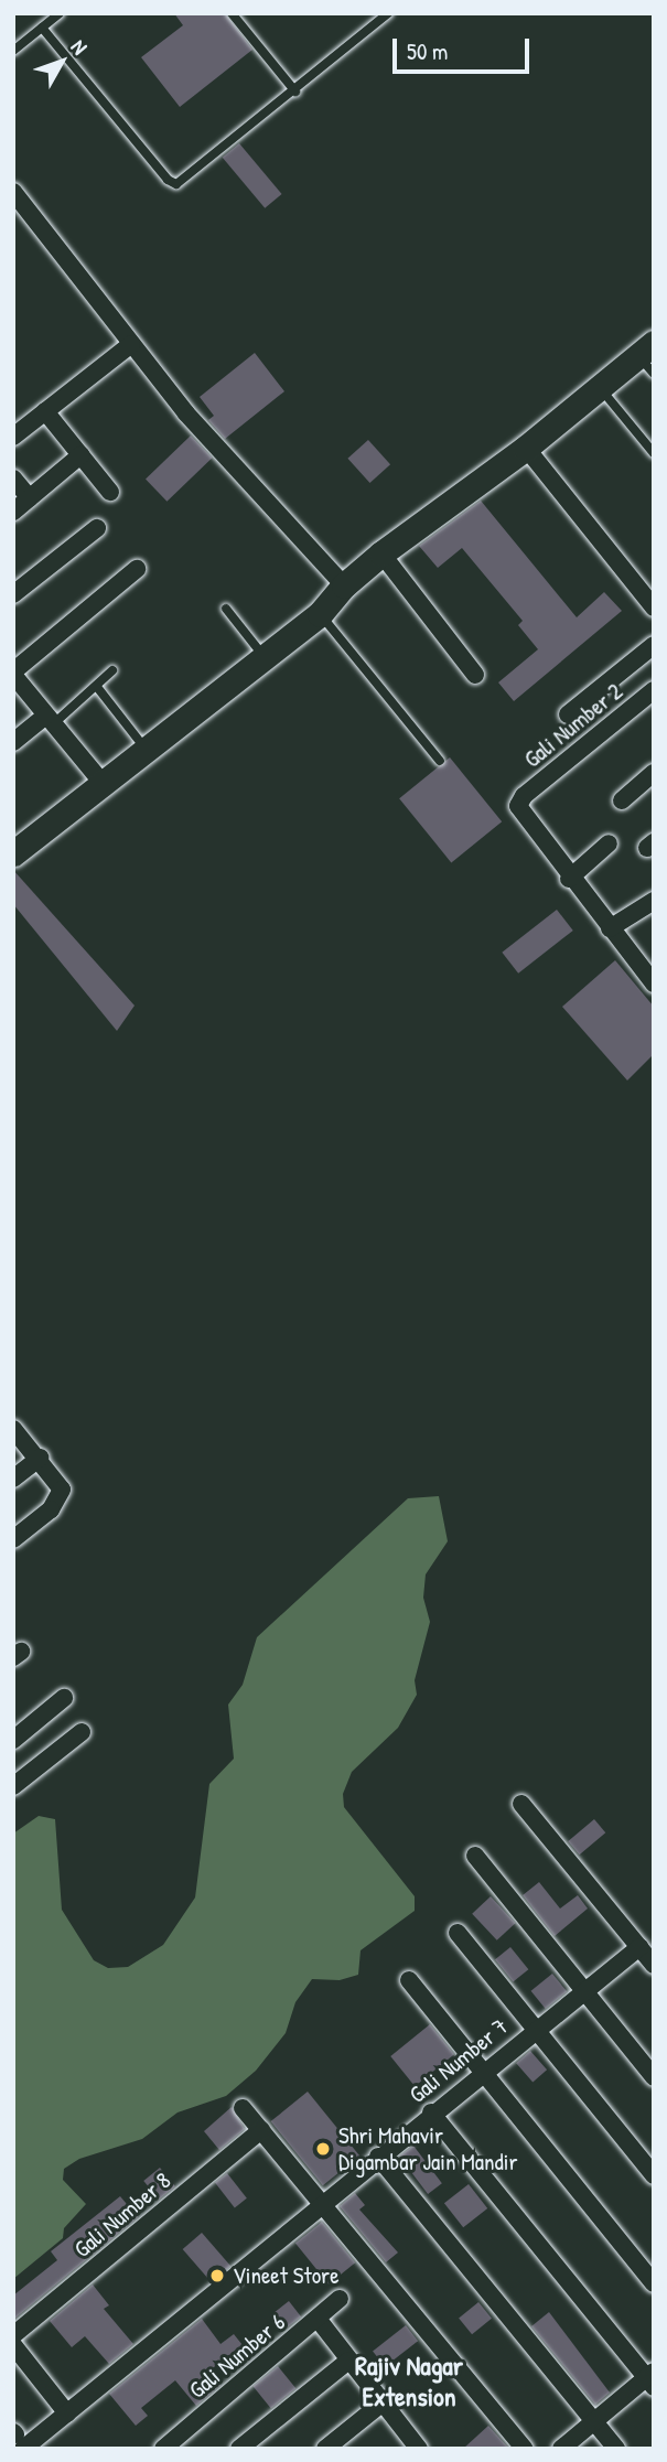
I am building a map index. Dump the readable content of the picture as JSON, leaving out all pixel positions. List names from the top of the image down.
{
  "streets": {
    "street": [
      "Gali Number 2",
      "Gali Number 7",
      "Gali Number 8",
      "Gali Number 6"
    ]
  },
  "districts": ["Rajiv Nagar Extension"],
  "places": ["Shri Mahavir Digambar Jain Mandir", "Vineet Store"],
  "scale_bar": "50 m",
  "north": "top right"
}
